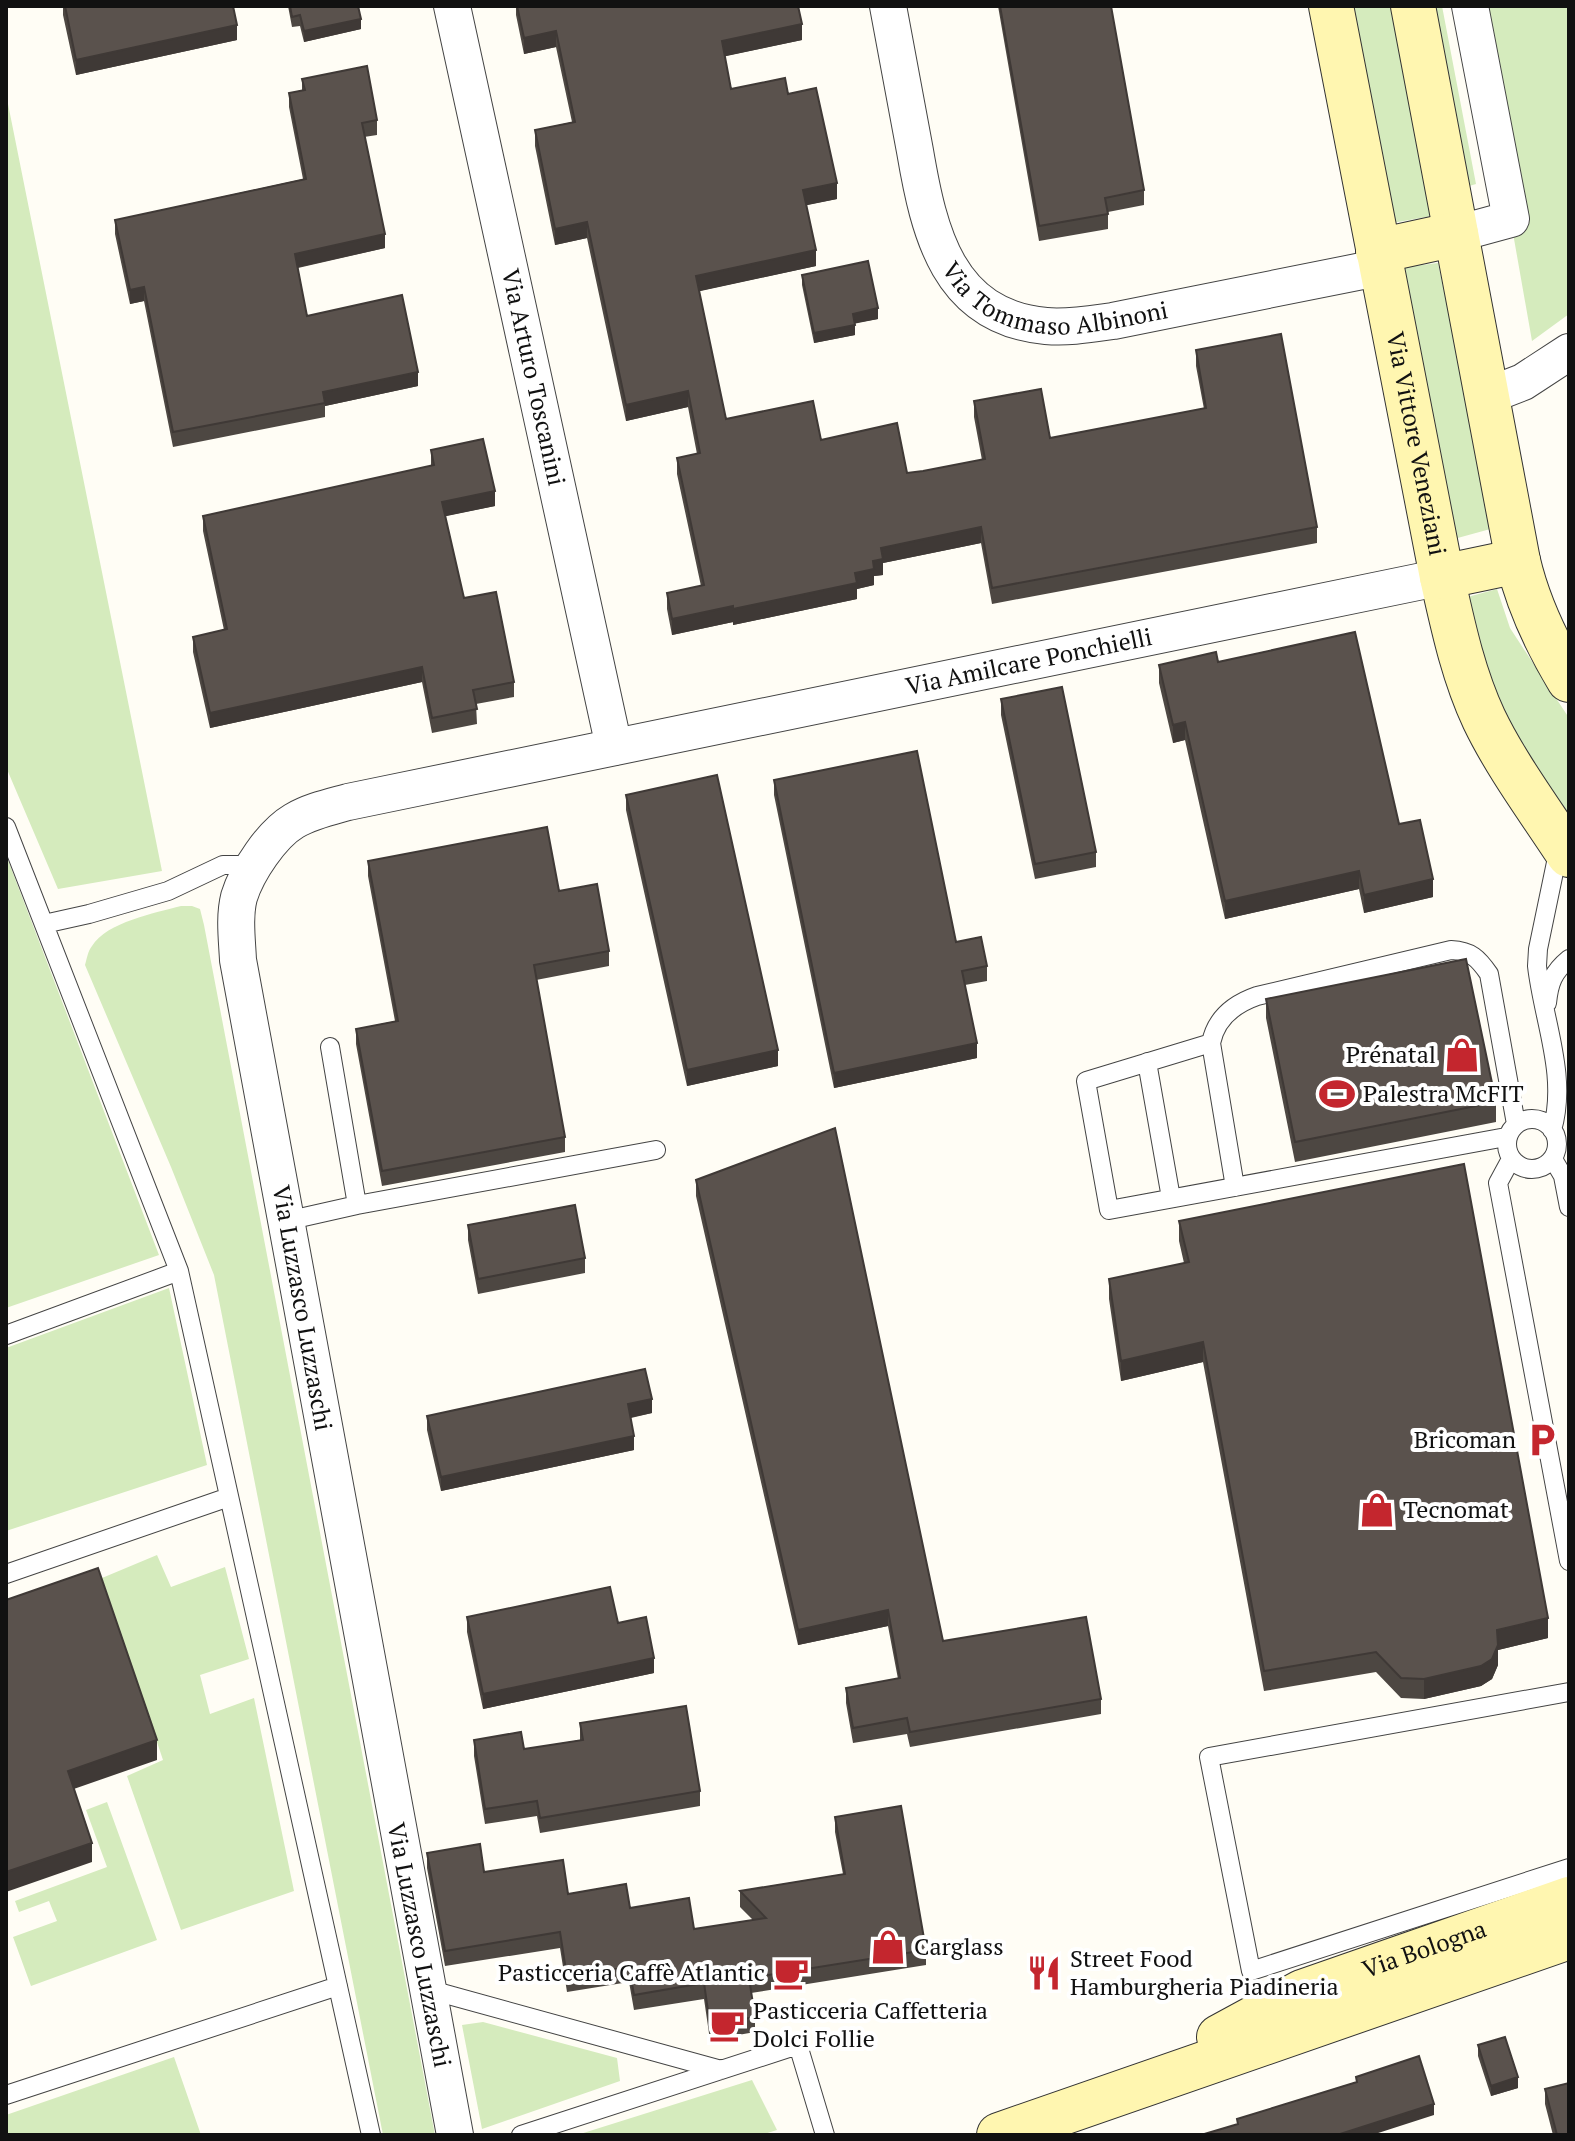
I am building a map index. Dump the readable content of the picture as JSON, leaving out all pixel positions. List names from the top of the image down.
{
  "streets": {
    "main road": ["Via Vittore Veneziani", "Via Bologna"],
    "street": [
      "Via Tommaso Albinoni",
      "Via Arturo Toscanini",
      "Via Amilcare Ponchielli",
      "Via Luzzasco Luzzaschi"
    ]
  },
  "crossings": [
    ["Via Tommaso Albinoni", "Via Vittore Veneziani"],
    ["Via Arturo Toscanini", "Via Amilcare Ponchielli"],
    ["Via Arturo Toscanini", "Via Luzzasco Luzzaschi"],
    ["Via Vittore Veneziani", "Via Amilcare Ponchielli"],
    ["Via Amilcare Ponchielli", "Via Luzzasco Luzzaschi"]
  ],
  "places": {
    "shop": ["Prénatal", "Tecnomat", "Carglass"],
    "sports": ["Palestra McFIT"],
    "parking": ["Bricoman"],
    "cafe": ["Pasticceria Caffè Atlantic", "Pasticceria Caffetteria Dolci Follie"],
    "restaurant": ["Street Food Hamburgheria Piadineria"]
  }
}
